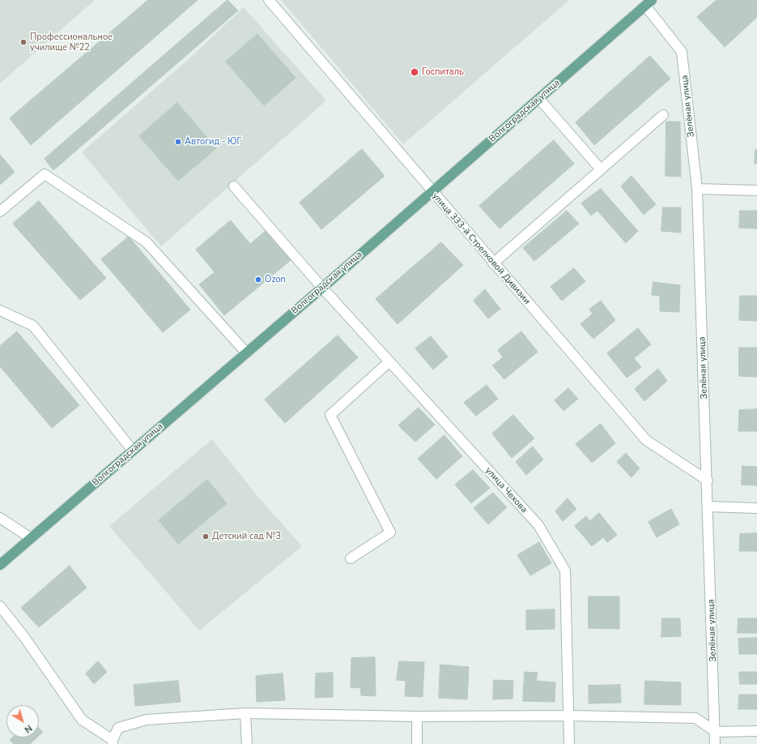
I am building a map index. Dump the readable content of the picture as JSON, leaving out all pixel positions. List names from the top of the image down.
{
  "streets": {
    "main road": ["Волгоградская улица"],
    "street": ["Зелёная улица", "улица 333-й Стрелковой Дивизии", "улица Чехова"]
  },
  "crossings": [
    ["Зелёная улица", "Волгоградская улица"],
    ["Зелёная улица", "улица 333-й Стрелковой Дивизии"],
    ["Волгоградская улица", "улица 333-й Стрелковой Дивизии"],
    ["Волгоградская улица", "улица Чехова"]
  ],
  "places": [
    "Профессиональное училище №22",
    "Госпиталь",
    "Автогид - ЮГ",
    "Ozon",
    "Детский сад №3"
  ],
  "north": "bottom right"
}
